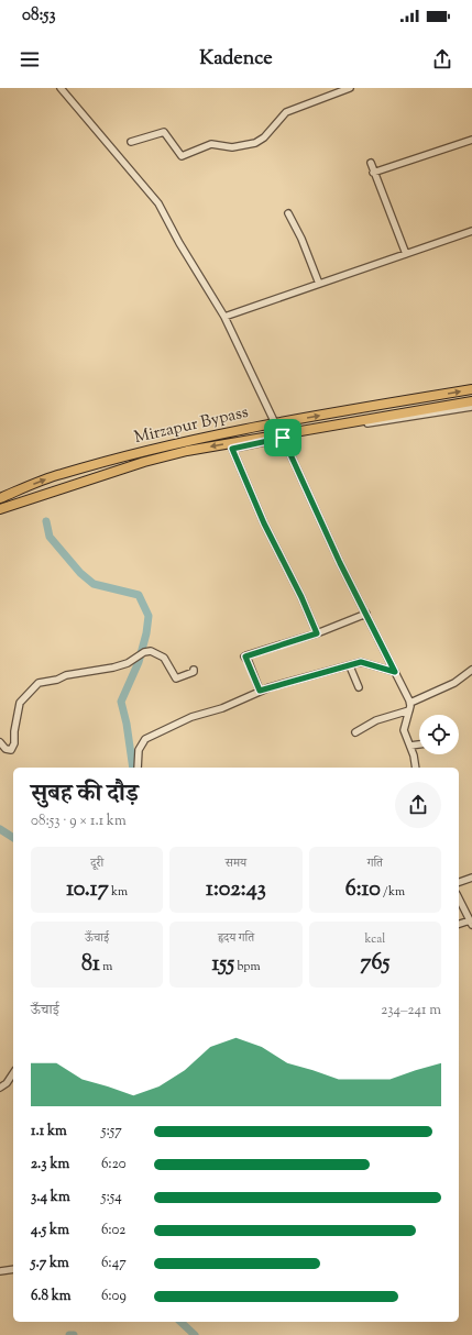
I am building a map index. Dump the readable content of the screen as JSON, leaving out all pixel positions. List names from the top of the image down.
{
  "streets": {
    "highway": ["Mirzapur Bypass"]
  },
  "page": {
    "status": "08:53",
    "header": "Kadence",
    "heading": ["सुबह की दौड़", "08:53 · 9 × 1.1 km"],
    "stats": [
      ["दूरी", "10.17 km"],
      ["समय", "1:02:43"],
      ["गति", "6:10 /km"],
      ["ऊँचाई", "81 m"],
      ["हृदय गति", "155 bpm"],
      ["kcal", "765"]
    ],
    "chart": ["ऊँचाई", "234–241 m"],
    "list": [
      {
        "name": "1.1 km",
        "note": "5:57"
      },
      {
        "name": "2.3 km",
        "note": "6:20"
      },
      {
        "name": "3.4 km",
        "note": "5:54"
      },
      {
        "name": "4.5 km",
        "note": "6:02"
      },
      {
        "name": "5.7 km",
        "note": "6:47"
      },
      {
        "name": "6.8 km",
        "note": "6:09"
      }
    ]
  }
}
